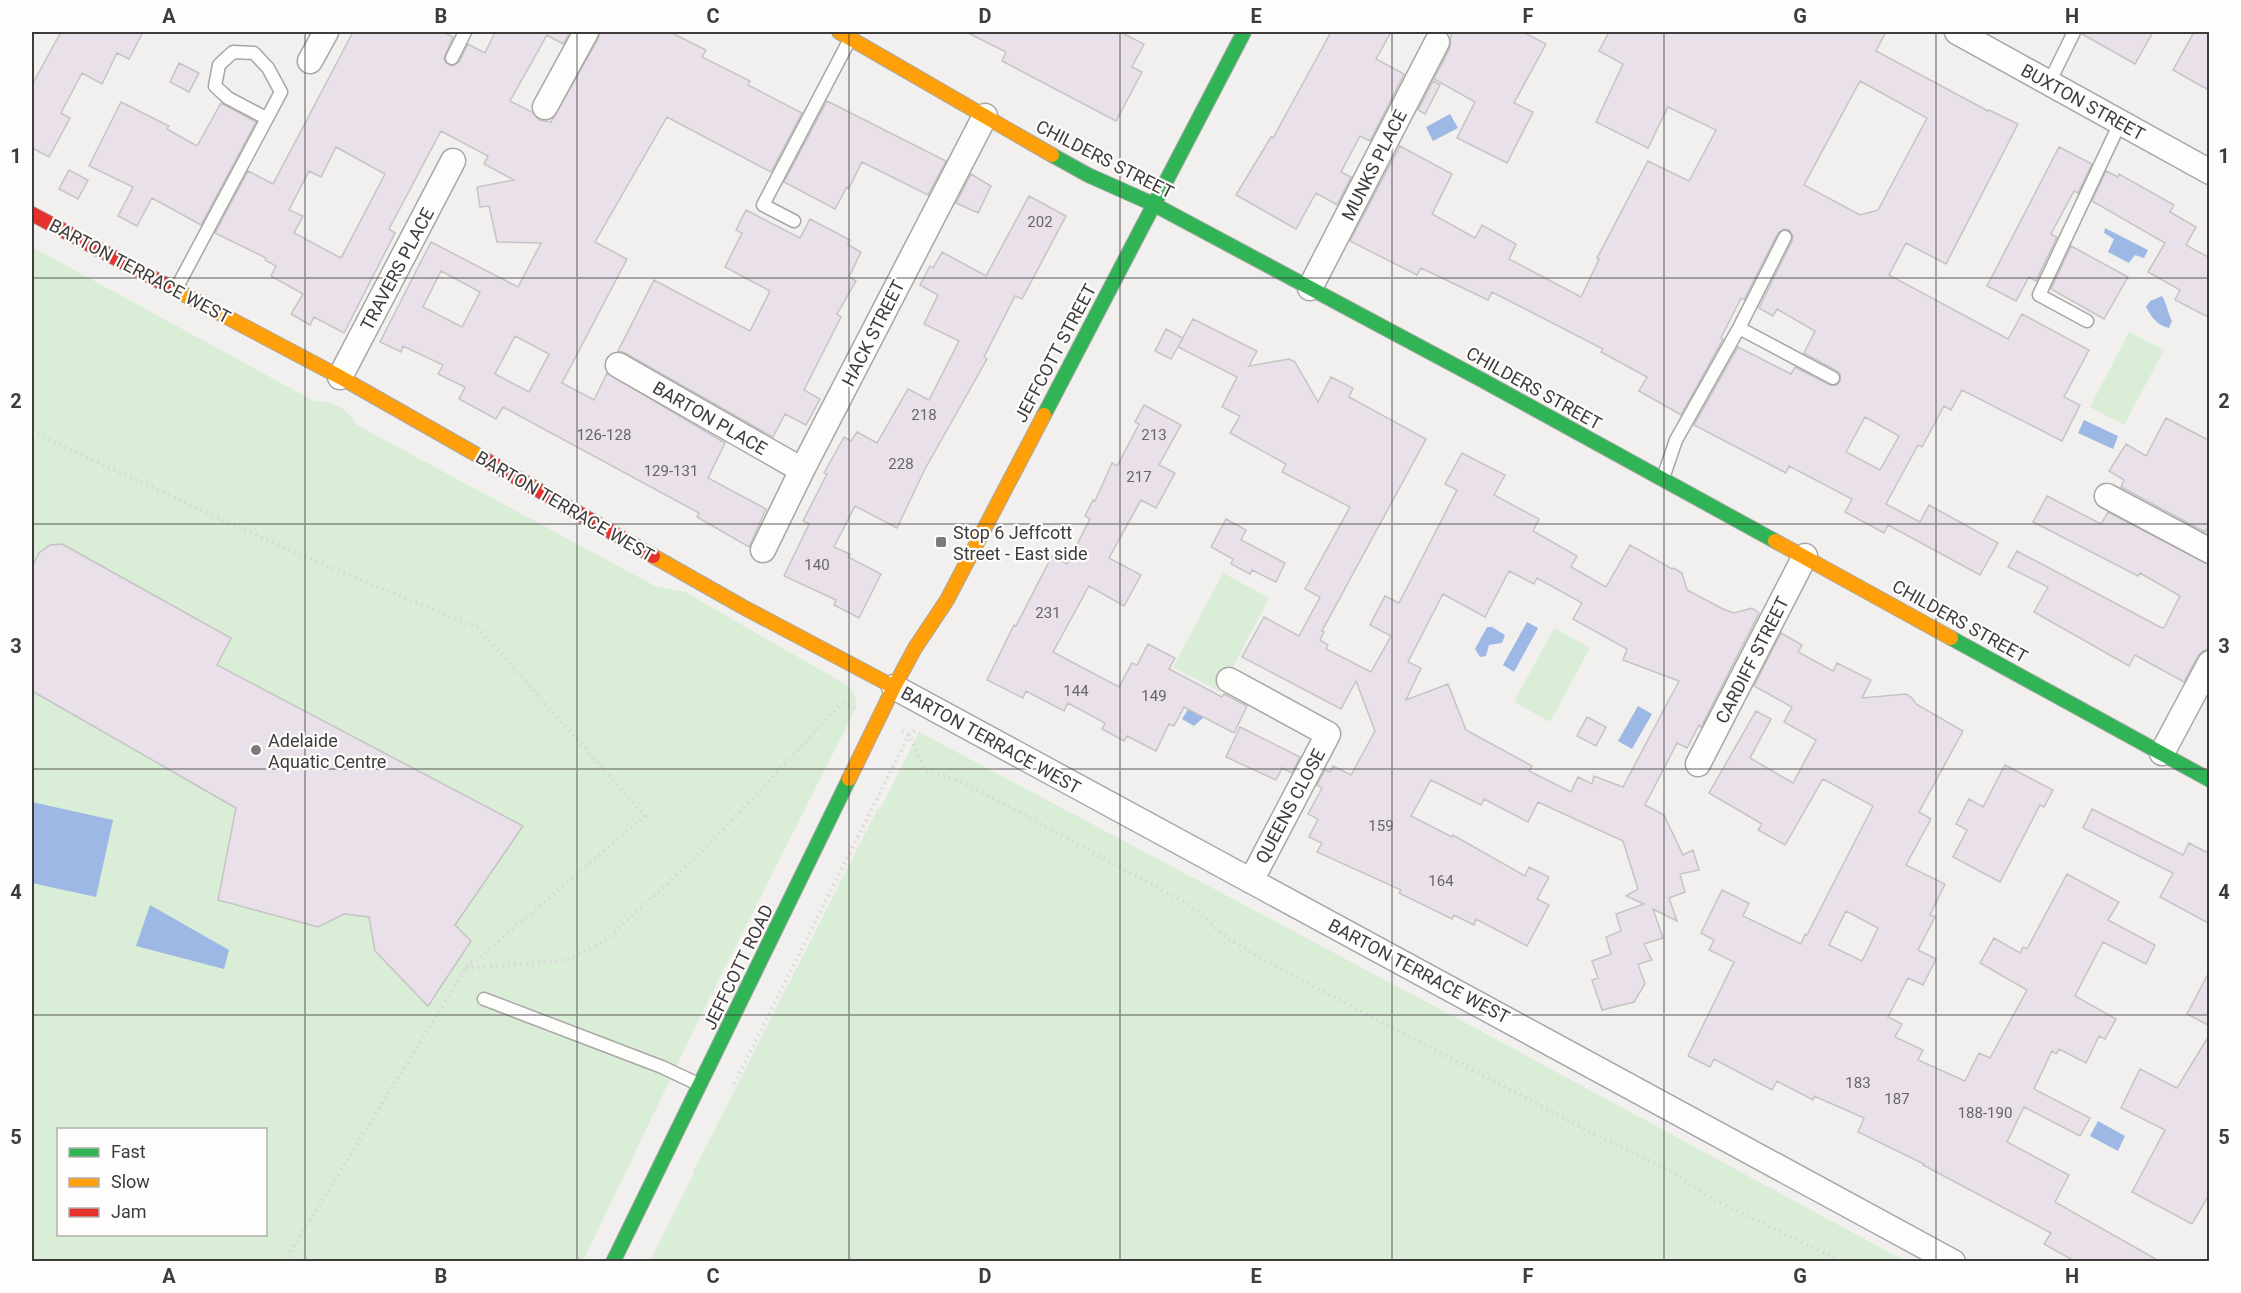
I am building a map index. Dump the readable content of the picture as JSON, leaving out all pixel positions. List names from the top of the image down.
{
  "streets": {
    "street": [
      "BUXTON STREET",
      "CHILDERS STREET",
      "MUNKS PLACE",
      "TRAVERS PLACE",
      "BARTON TERRACE WEST",
      "HACK STREET",
      "JEFFCOTT STREET",
      "BARTON PLACE",
      "CARDIFF STREET",
      "QUEENS CLOSE",
      "JEFFCOTT ROAD"
    ]
  },
  "crossings": [
    ["CHILDERS STREET", "MUNKS PLACE"],
    ["CHILDERS STREET", "HACK STREET"],
    ["CHILDERS STREET", "JEFFCOTT STREET"],
    ["CHILDERS STREET", "CARDIFF STREET"],
    ["TRAVERS PLACE", "BARTON TERRACE WEST"],
    ["BARTON TERRACE WEST", "JEFFCOTT STREET"],
    ["BARTON TERRACE WEST", "QUEENS CLOSE"],
    ["BARTON TERRACE WEST", "JEFFCOTT ROAD"],
    ["HACK STREET", "BARTON PLACE"],
    ["JEFFCOTT STREET", "JEFFCOTT ROAD"]
  ],
  "places": {
    "transit": ["Stop 6 Jeffcott Street - East side"],
    "other": ["Adelaide Aquatic Centre"]
  },
  "house_numbers": [
    "202",
    "218",
    "126-128",
    "213",
    "228",
    "129-131",
    "217",
    "140",
    "231",
    "144",
    "149",
    "159",
    "164",
    "183",
    "187",
    "188-190"
  ],
  "legend": ["Fast", "Slow", "Jam"],
  "grid": {
    "columns": [
      "A",
      "B",
      "C",
      "D",
      "E",
      "F",
      "G",
      "H"
    ],
    "rows": [
      "1",
      "2",
      "3",
      "4",
      "5"
    ]
  }
}
